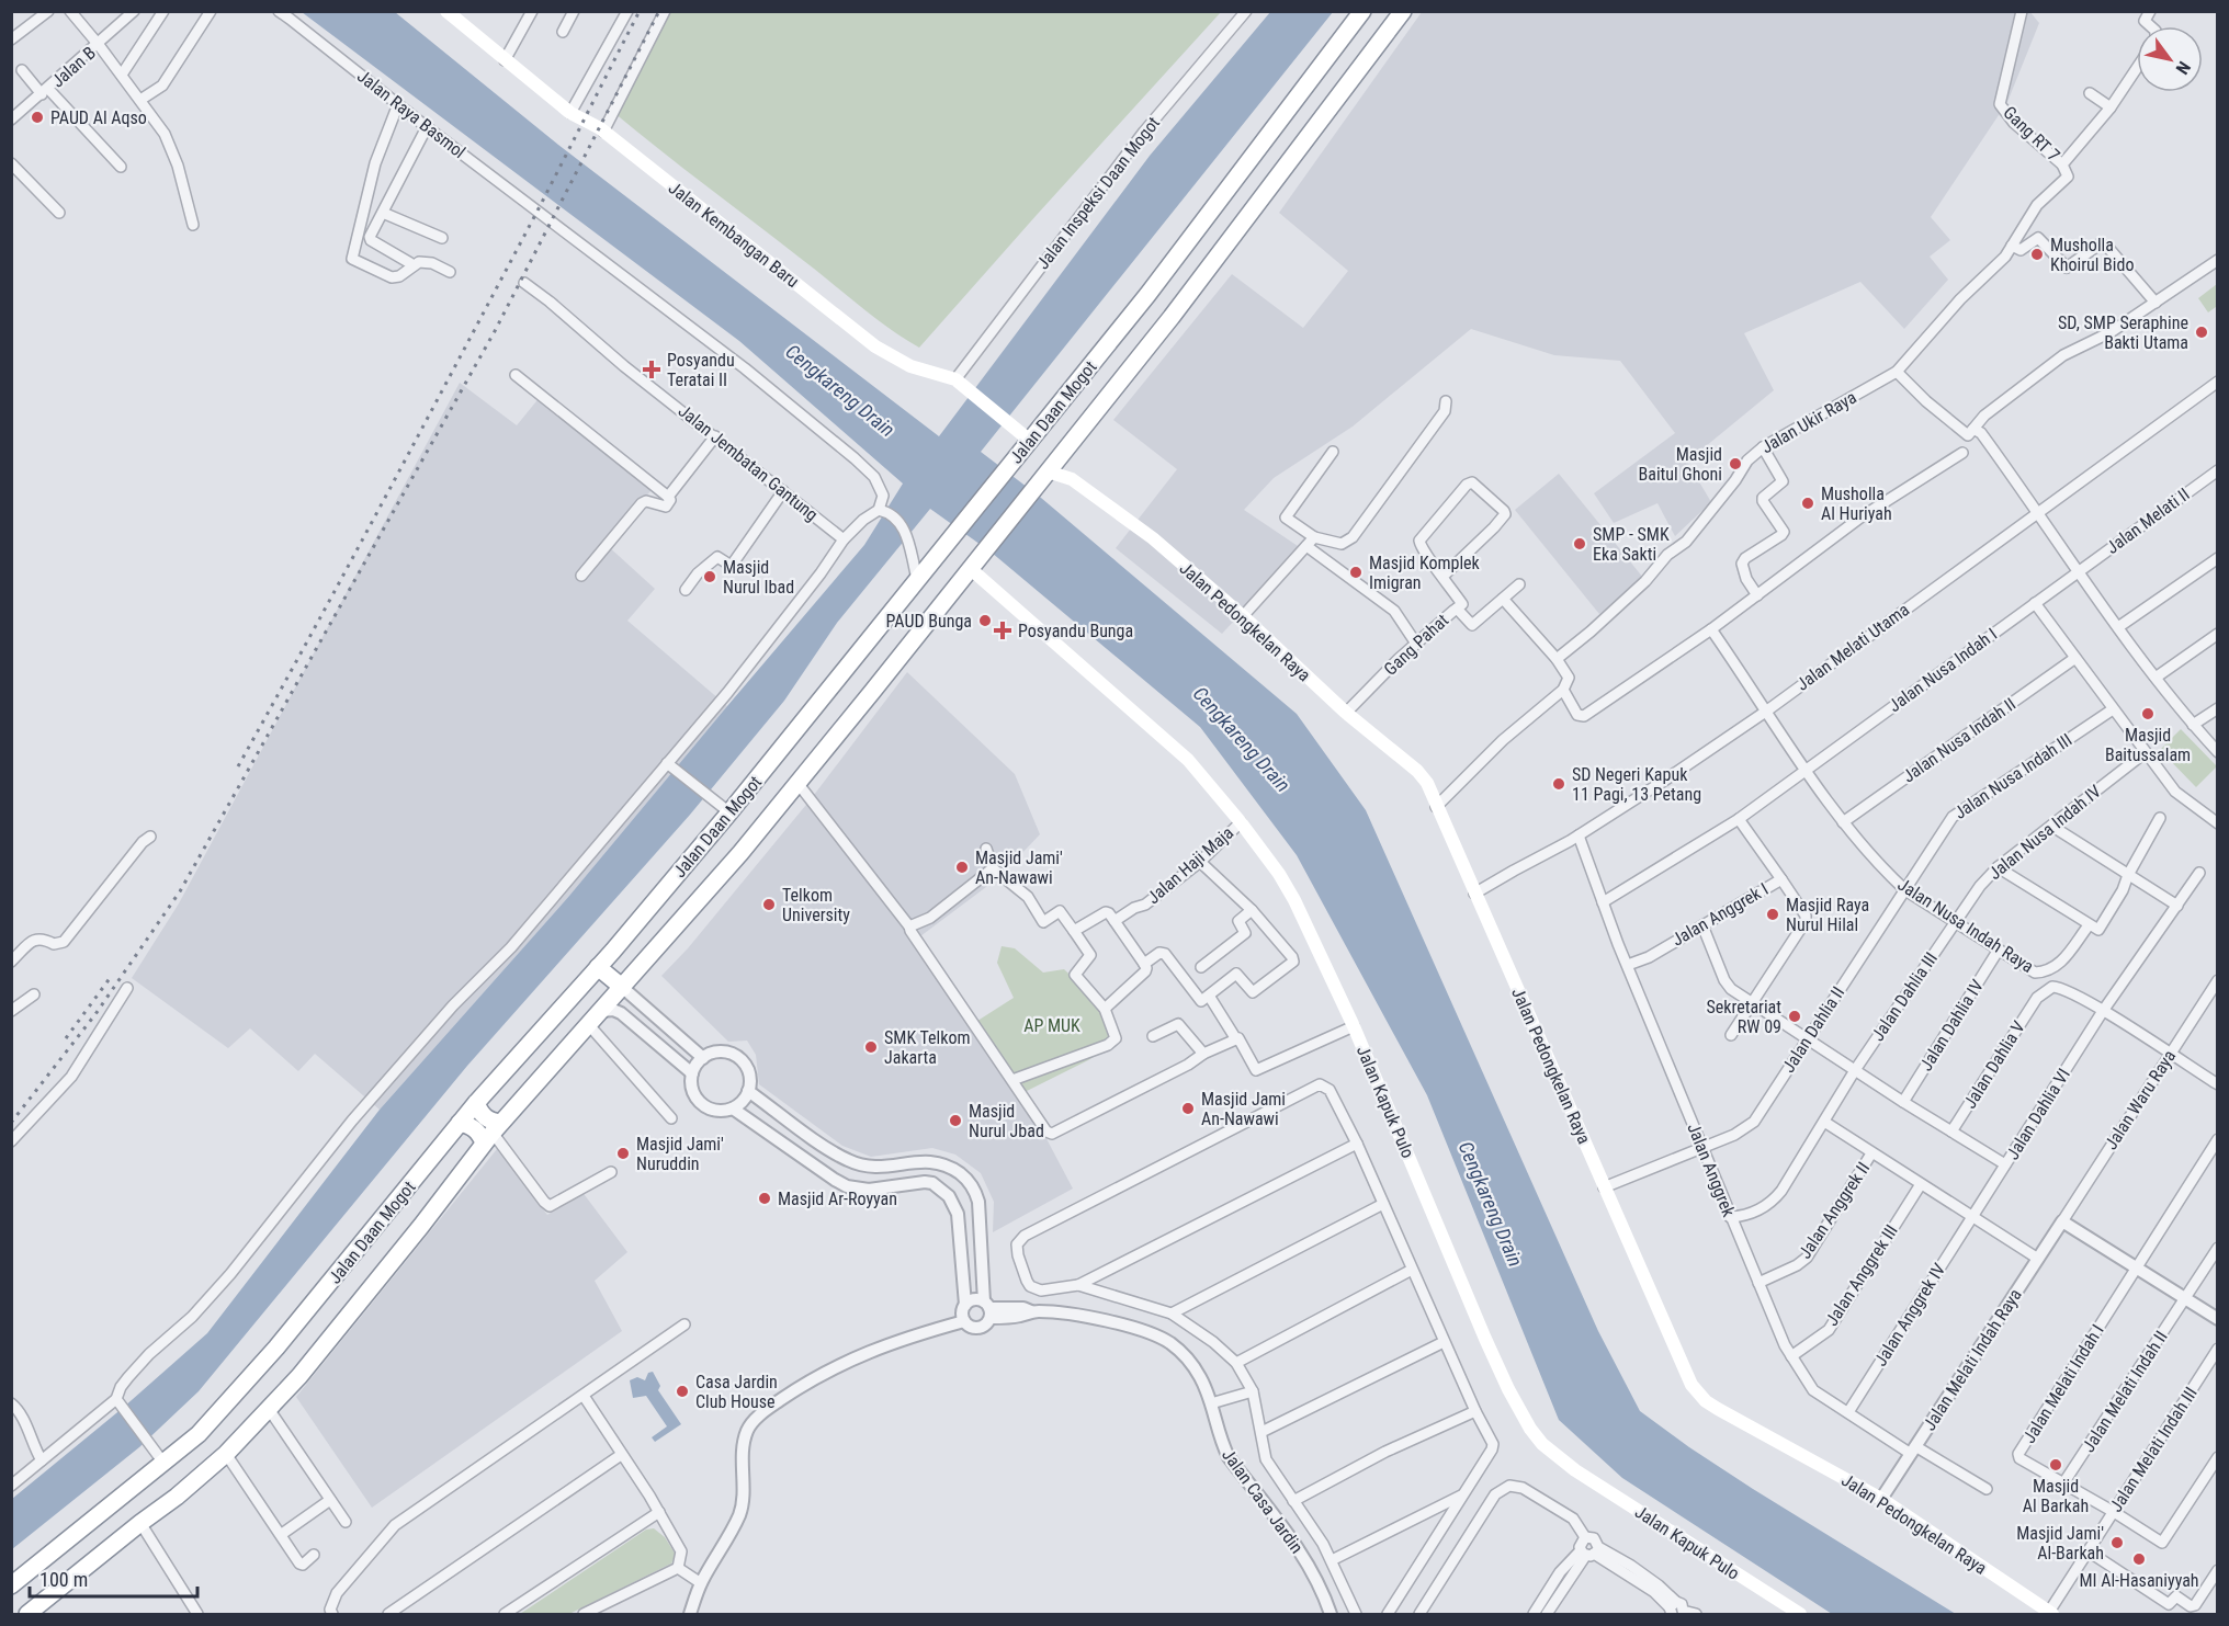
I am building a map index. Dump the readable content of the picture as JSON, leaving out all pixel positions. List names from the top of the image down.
{
  "streets": {
    "highway": ["Jalan Daan Mogot"],
    "main road": ["Jalan Kembangan Baru", "Jalan Pedongkelan Raya", "Jalan Kapuk Pulo"],
    "street": [
      "Jalan B",
      "Jalan Raya Basmol",
      "Gang RT 7",
      "Jalan Inspeksi Daan Mogot",
      "Jalan Ukir Raya",
      "Jalan Jembatan Gantung",
      "Jalan Melati II",
      "Gang Pahat",
      "Jalan Melati Utama",
      "Jalan Nusa Indah I",
      "Jalan Nusa Indah II",
      "Jalan Nusa Indah III",
      "Jalan Nusa Indah IV",
      "Jalan Haji Maja",
      "Jalan Anggrek I",
      "Jalan Nusa Indah Raya",
      "Jalan Dahlia III",
      "Jalan Dahlia IV",
      "Jalan Dahlia II",
      "Jalan Dahlia V",
      "Jalan Waru Raya",
      "Jalan Dahlia VI",
      "Jalan Anggrek",
      "Jalan Anggrek II",
      "Jalan Anggrek III",
      "Jalan Anggrek IV",
      "Jalan Melati Indah Raya",
      "Jalan Melati Indah I",
      "Jalan Melati Indah II",
      "Jalan Melati Indah III",
      "Jalan Casa Jardin"
    ]
  },
  "crossings": [
    ["Gang RT 7", "Jalan Ukir Raya"],
    ["Jalan Inspeksi Daan Mogot", "Jalan Kembangan Baru"],
    ["Jalan Kembangan Baru", "Jalan Daan Mogot"],
    ["Jalan Daan Mogot", "Jalan Pedongkelan Raya"],
    ["Jalan Daan Mogot", "Jalan Kapuk Pulo"],
    ["Jalan Melati II", "Jalan Nusa Indah I"],
    ["Jalan Pedongkelan Raya", "Gang Pahat"],
    ["Jalan Pedongkelan Raya", "Jalan Melati Utama"],
    ["Jalan Pedongkelan Raya", "Jalan Dahlia II"],
    ["Jalan Pedongkelan Raya", "Jalan Melati Indah Raya"],
    ["Jalan Pedongkelan Raya", "Jalan Melati Indah III"],
    ["Jalan Melati Utama", "Jalan Nusa Indah Raya"],
    ["Jalan Melati Utama", "Jalan Anggrek"],
    ["Jalan Nusa Indah I", "Jalan Nusa Indah Raya"],
    ["Jalan Nusa Indah II", "Jalan Nusa Indah Raya"],
    ["Jalan Nusa Indah III", "Jalan Nusa Indah Raya"],
    ["Jalan Nusa Indah III", "Jalan Dahlia II"],
    ["Jalan Nusa Indah IV", "Jalan Nusa Indah Raya"],
    ["Jalan Nusa Indah IV", "Jalan Dahlia III"],
    ["Jalan Haji Maja", "Jalan Kapuk Pulo"],
    ["Jalan Anggrek I", "Jalan Anggrek"],
    ["Jalan Nusa Indah Raya", "Jalan Dahlia III"],
    ["Jalan Nusa Indah Raya", "Jalan Dahlia IV"],
    ["Jalan Nusa Indah Raya", "Jalan Dahlia II"],
    ["Jalan Dahlia II", "Jalan Anggrek"],
    ["Jalan Dahlia V", "Jalan Dahlia VI"],
    ["Jalan Waru Raya", "Jalan Melati Indah Raya"],
    ["Jalan Dahlia VI", "Jalan Anggrek IV"],
    ["Jalan Anggrek", "Jalan Anggrek II"],
    ["Jalan Anggrek", "Jalan Anggrek III"],
    ["Jalan Anggrek", "Jalan Anggrek IV"],
    ["Jalan Anggrek", "Jalan Melati Indah Raya"],
    ["Jalan Melati Indah I", "Jalan Melati Indah II"],
    ["Jalan Melati Indah I", "Jalan Melati Indah III"]
  ],
  "water": ["Cengkareng Drain"],
  "parks": ["AP MUK"],
  "places": {
    "other": [
      "PAUD Al Aqso",
      "Musholla Khoirul Bido",
      "SD, SMP Seraphine Bakti Utama",
      "Masjid Baitul Ghoni",
      "Musholla Al Huriyah",
      "SMP - SMK Eka Sakti",
      "Masjid Komplek Imigran",
      "Masjid Nurul Ibad",
      "PAUD Bunga",
      "Masjid Baitussalam",
      "SD Negeri Kapuk 11 Pagi, 13 Petang",
      "Masjid Jami' An-Nawawi",
      "Telkom University",
      "Masjid Raya Nurul Hilal",
      "Sekretariat RW 09",
      "SMK Telkom Jakarta",
      "Masjid Jami An-Nawawi",
      "Masjid Nurul Jbad",
      "Masjid Jami' Nuruddin",
      "Masjid Ar-Royyan",
      "Casa Jardin Club House",
      "Masjid Al Barkah",
      "Masjid Jami' Al-Barkah",
      "MI Al-Hasaniyyah"
    ],
    "health": ["Posyandu Teratai II", "Posyandu Bunga"]
  },
  "scale_bar": "100 m",
  "north": "bottom right"
}
